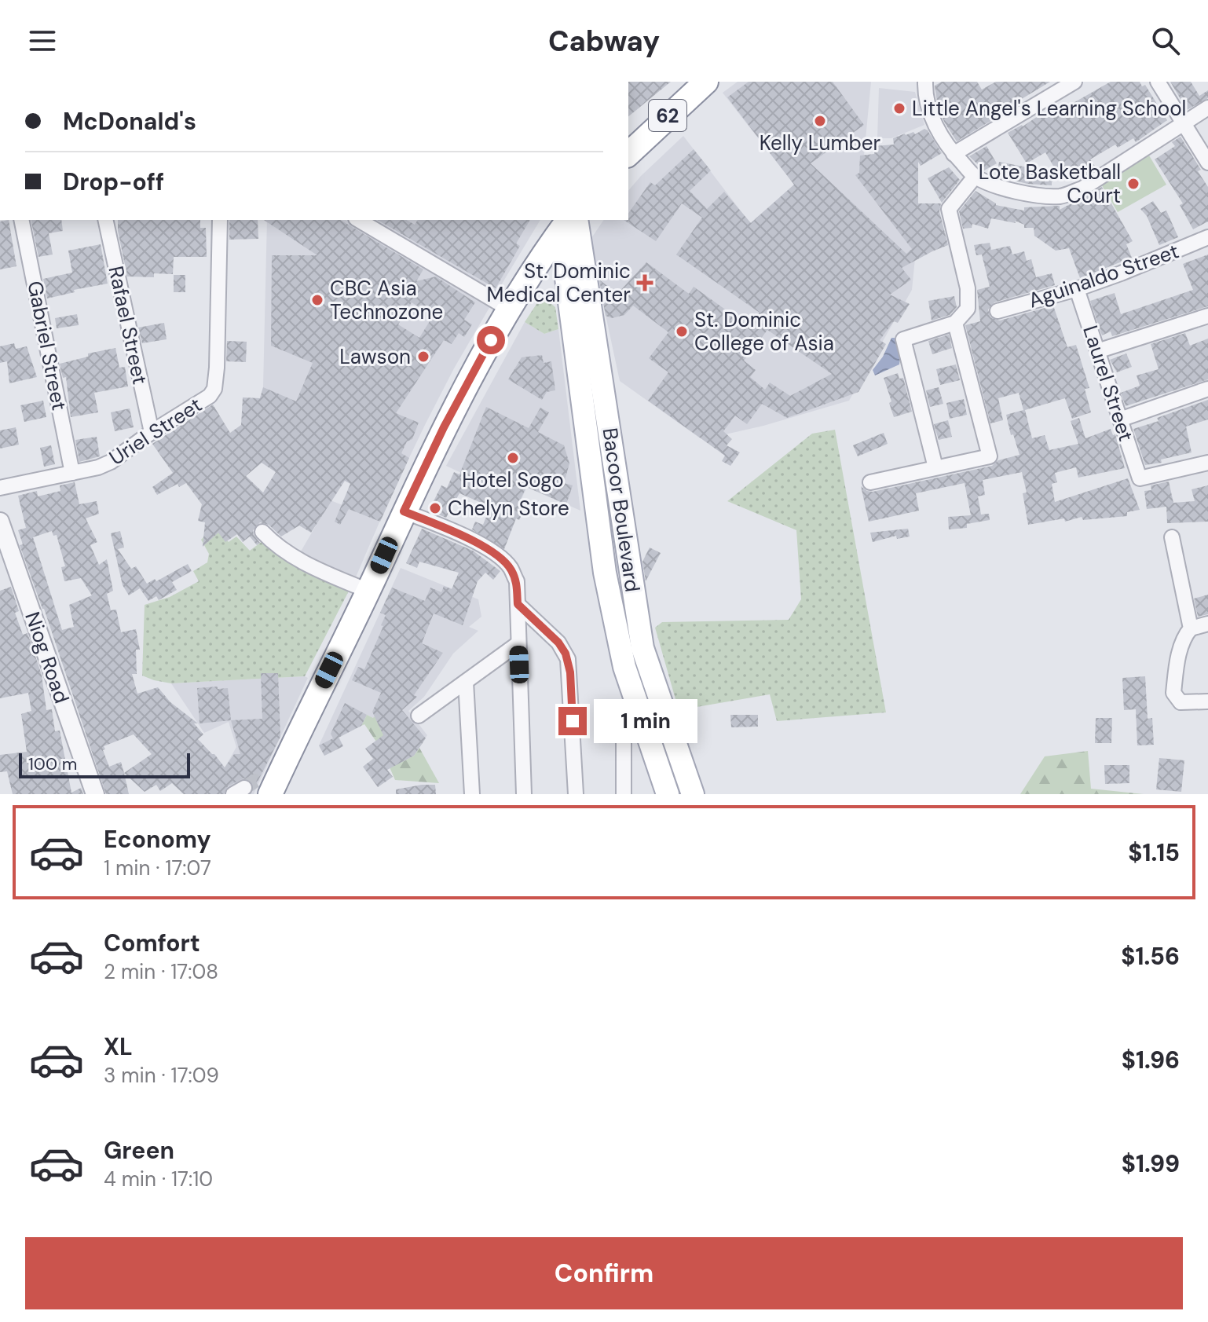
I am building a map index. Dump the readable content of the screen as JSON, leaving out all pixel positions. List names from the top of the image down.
{
  "streets": {
    "highway": ["62"],
    "main road": ["Bacoor Boulevard"],
    "street": [
      "Aguinaldo Street",
      "Rafael Street",
      "Gabriel Street",
      "Laurel Street",
      "Uriel Street",
      "Niog Road"
    ]
  },
  "crossings": [
    ["Aguinaldo Street", "Laurel Street"],
    ["Rafael Street", "Uriel Street"],
    ["Gabriel Street", "Uriel Street"]
  ],
  "places": {
    "other": [
      "Little Angel's Learning School",
      "Kelly Lumber",
      "Lote Basketball Court",
      "CBC Asia Technozone",
      "St. Dominic College of Asia",
      "Lawson",
      "Hotel Sogo",
      "Chelyn Store"
    ],
    "health": ["St. Dominic Medical Center"]
  },
  "scale_bar": "100 m",
  "page": {
    "header": "Cabway",
    "banner": ["McDonald's", "Drop-off"],
    "bubble": "1 min",
    "scale": "100 m",
    "list": [
      {
        "name": "Economy",
        "note": "1 min · 17:07",
        "value": "$1.15"
      },
      {
        "name": "Comfort",
        "note": "2 min · 17:08",
        "value": "$1.56"
      },
      {
        "name": "XL",
        "note": "3 min · 17:09",
        "value": "$1.96"
      },
      {
        "name": "Green",
        "note": "4 min · 17:10",
        "value": "$1.99"
      }
    ],
    "buttons": "Confirm"
  }
}
